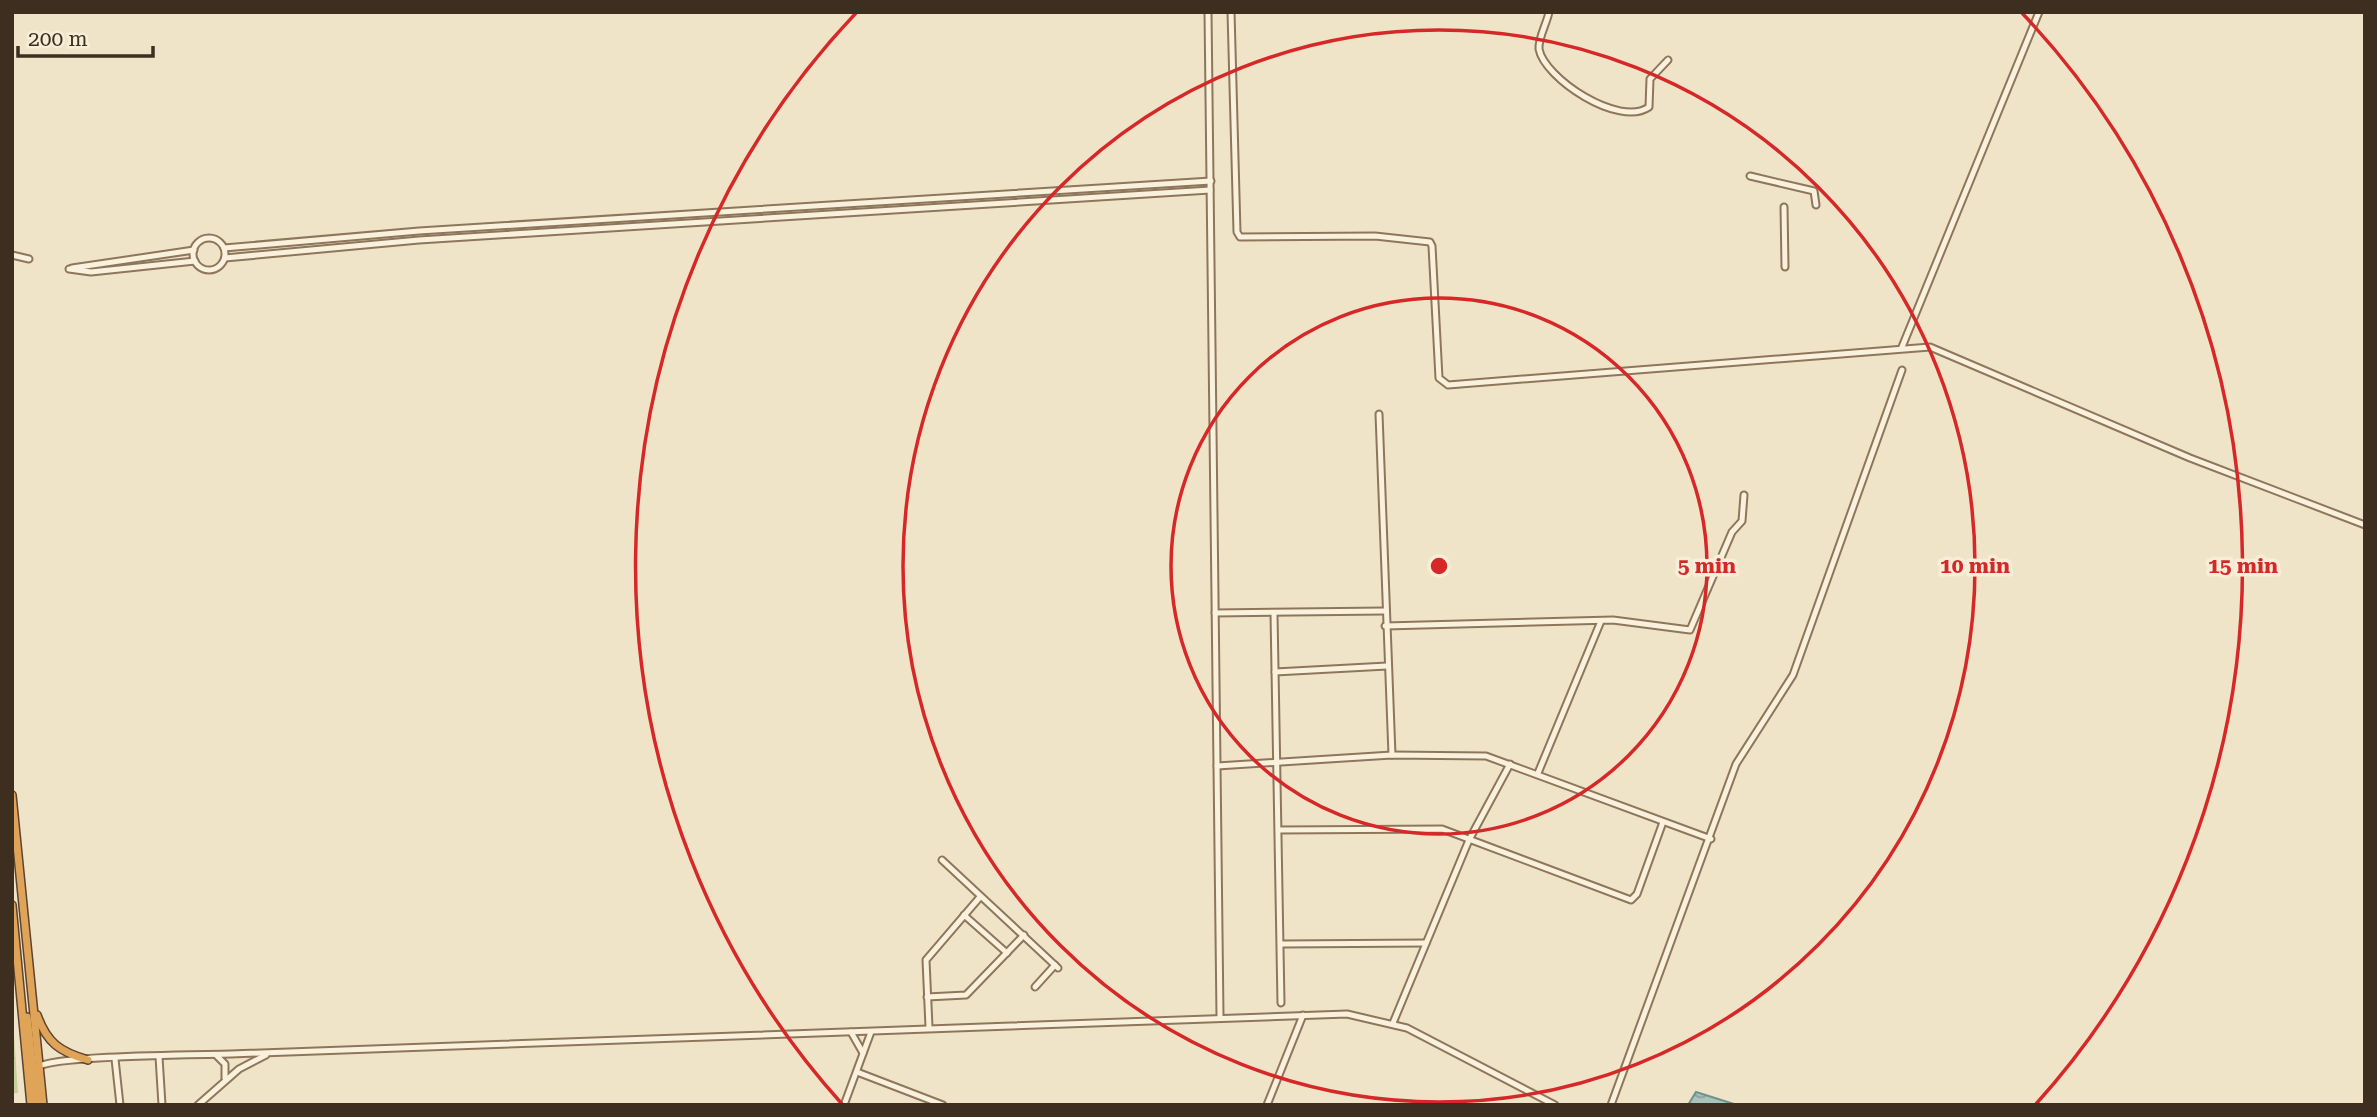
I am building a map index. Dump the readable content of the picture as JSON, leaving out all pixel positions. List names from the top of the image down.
{
  "scale_bar": "200 m",
  "rings": ["5 min", "10 min", "15 min"]
}
